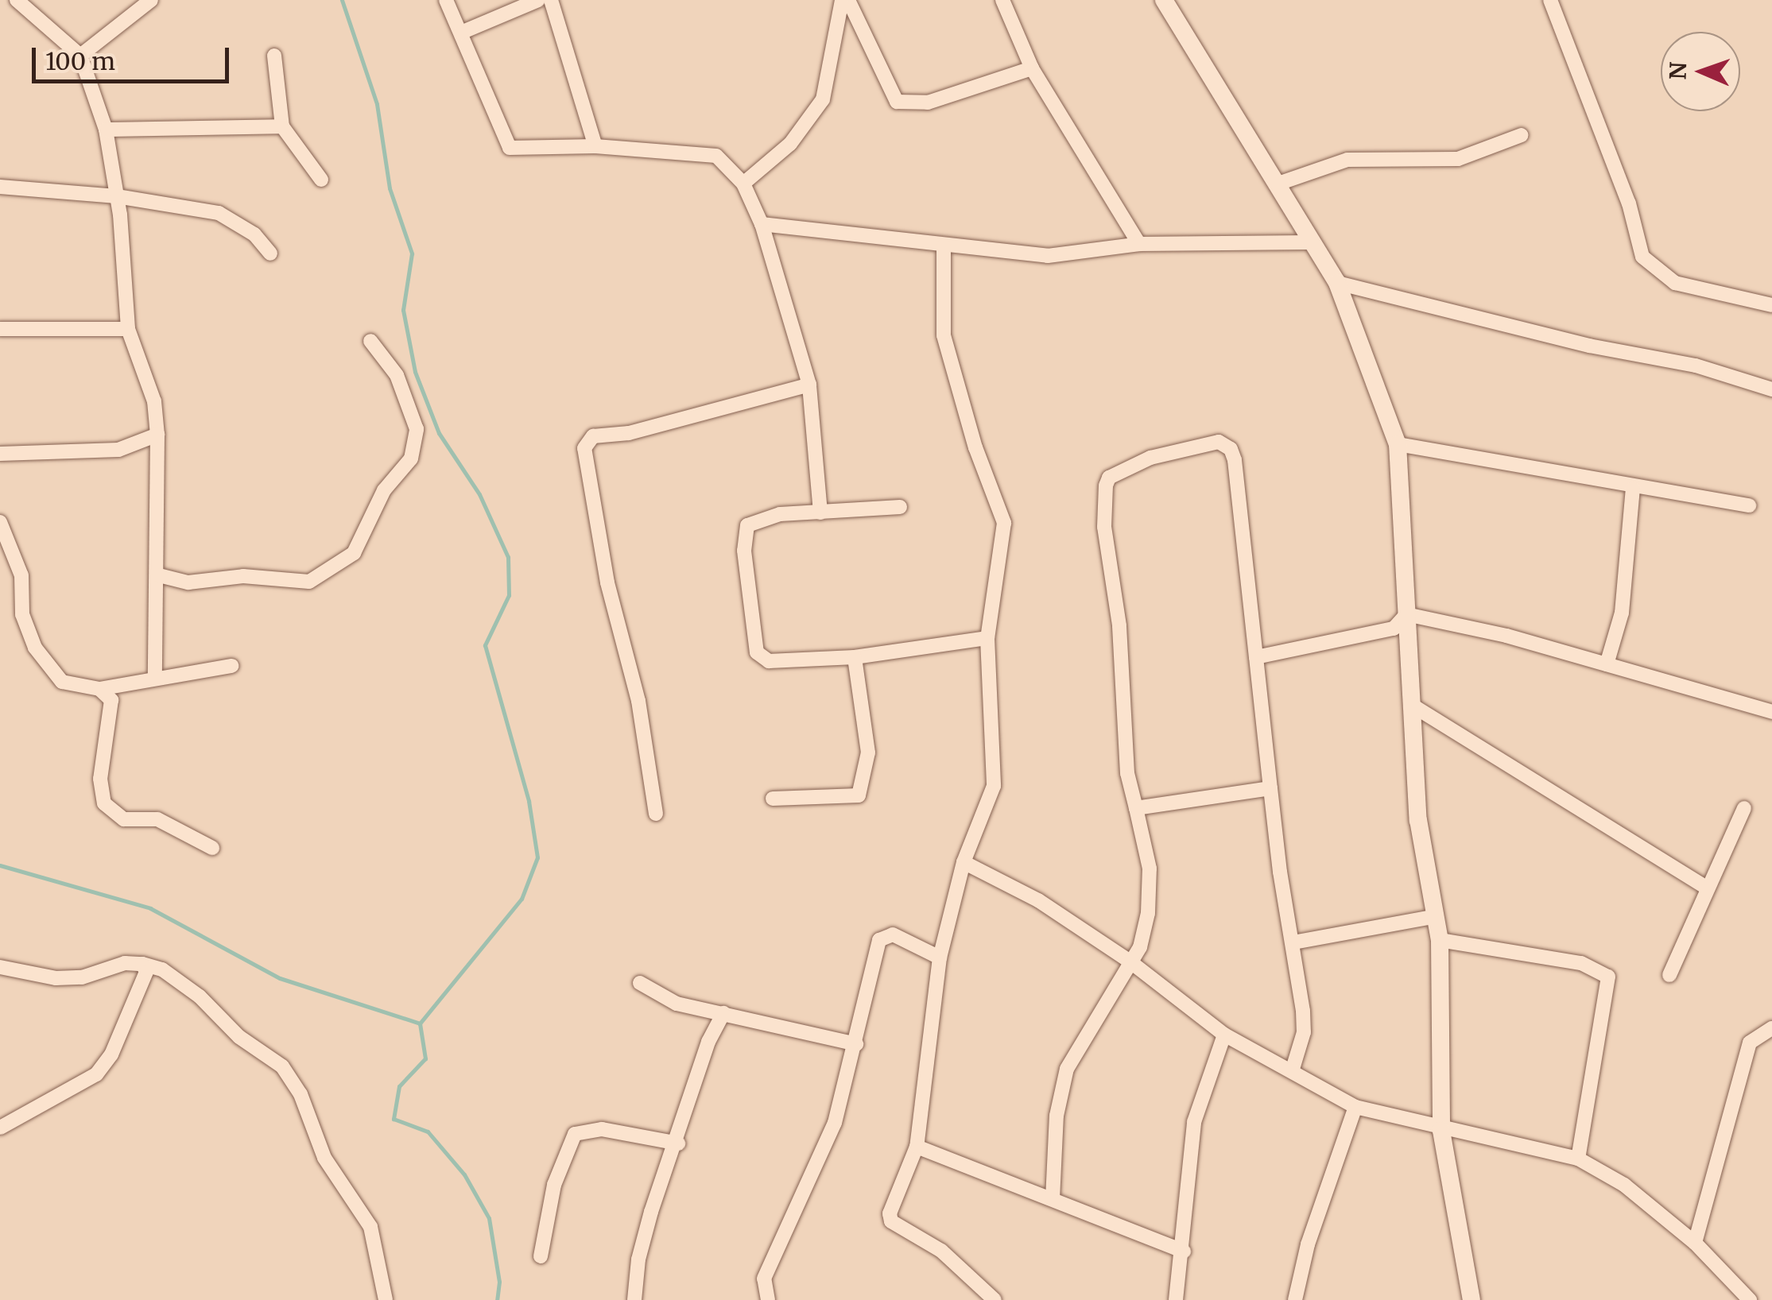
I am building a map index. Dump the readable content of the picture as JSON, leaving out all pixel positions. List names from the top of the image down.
{
  "scale_bar": "100 m",
  "north": "left"
}
